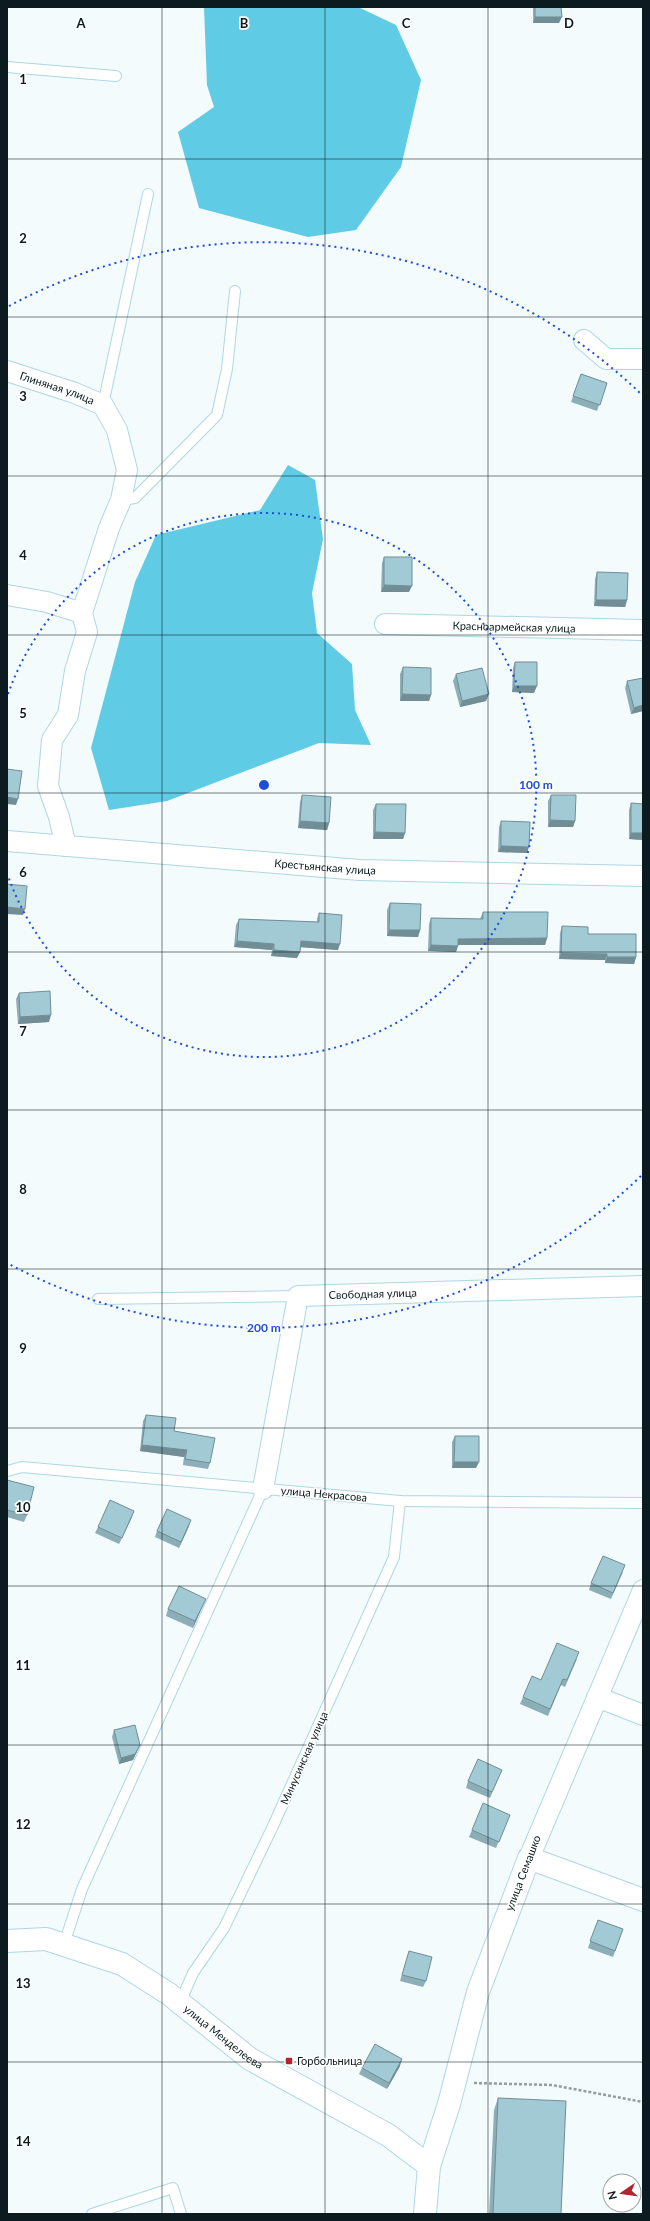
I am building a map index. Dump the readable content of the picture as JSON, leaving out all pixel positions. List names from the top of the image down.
{
  "streets": {
    "street": [
      "Глиняная улица",
      "Красноармейская улица",
      "Крестьянская улица",
      "Свободная улица",
      "улица Семашко",
      "улица Менделеева"
    ],
    "lane": ["улица Некрасова", "Минусинская улица"]
  },
  "crossings": [
    ["улица Некрасова", "Минусинская улица"],
    ["Минусинская улица", "улица Менделеева"],
    ["улица Семашко", "улица Менделеева"]
  ],
  "places": {
    "transit": ["Горбольница"]
  },
  "north": "left",
  "grid": {
    "columns": [
      "A",
      "B",
      "C",
      "D"
    ],
    "rows": [
      "1",
      "2",
      "3",
      "4",
      "5",
      "6",
      "7",
      "8",
      "9",
      "10",
      "11",
      "12",
      "13",
      "14"
    ]
  },
  "rings": ["100 m", "200 m"]
}
